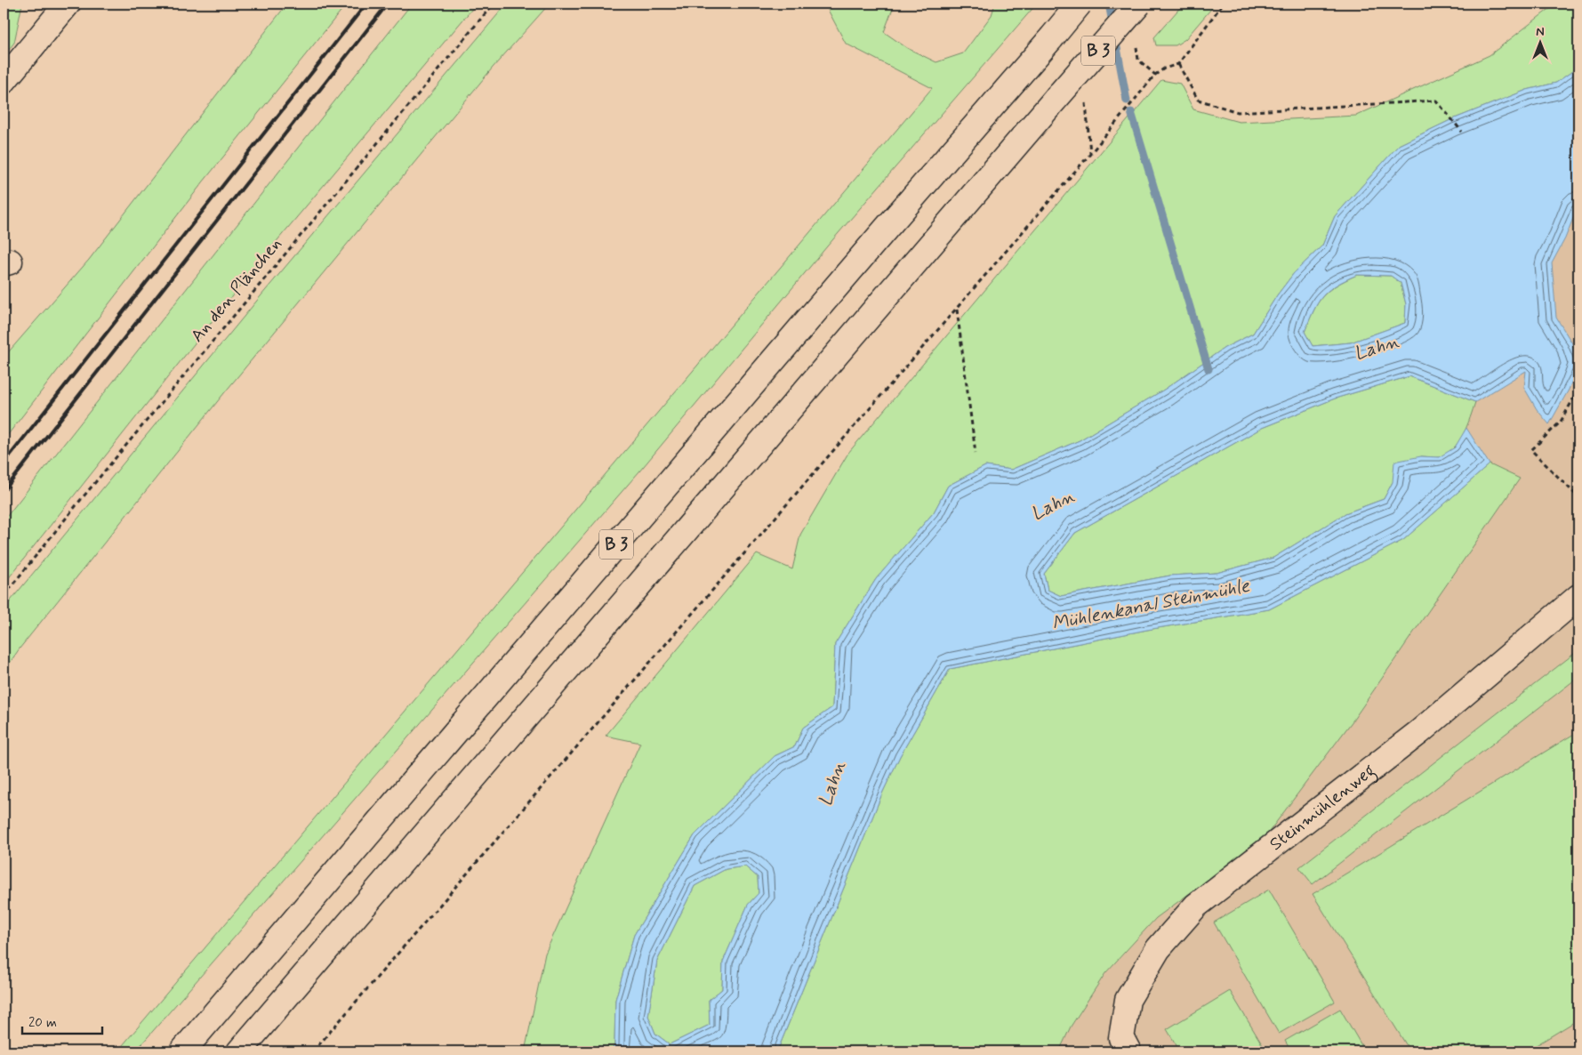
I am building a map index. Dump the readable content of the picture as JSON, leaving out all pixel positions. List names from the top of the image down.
{
  "streets": {
    "main road": ["B 3", "Steinmühlenweg"],
    "path": ["An den Plänchen"]
  },
  "water": ["Lahn", "Mühlenkanal Steinmühle"],
  "scale_bar": "20 m",
  "north": "top"
}
